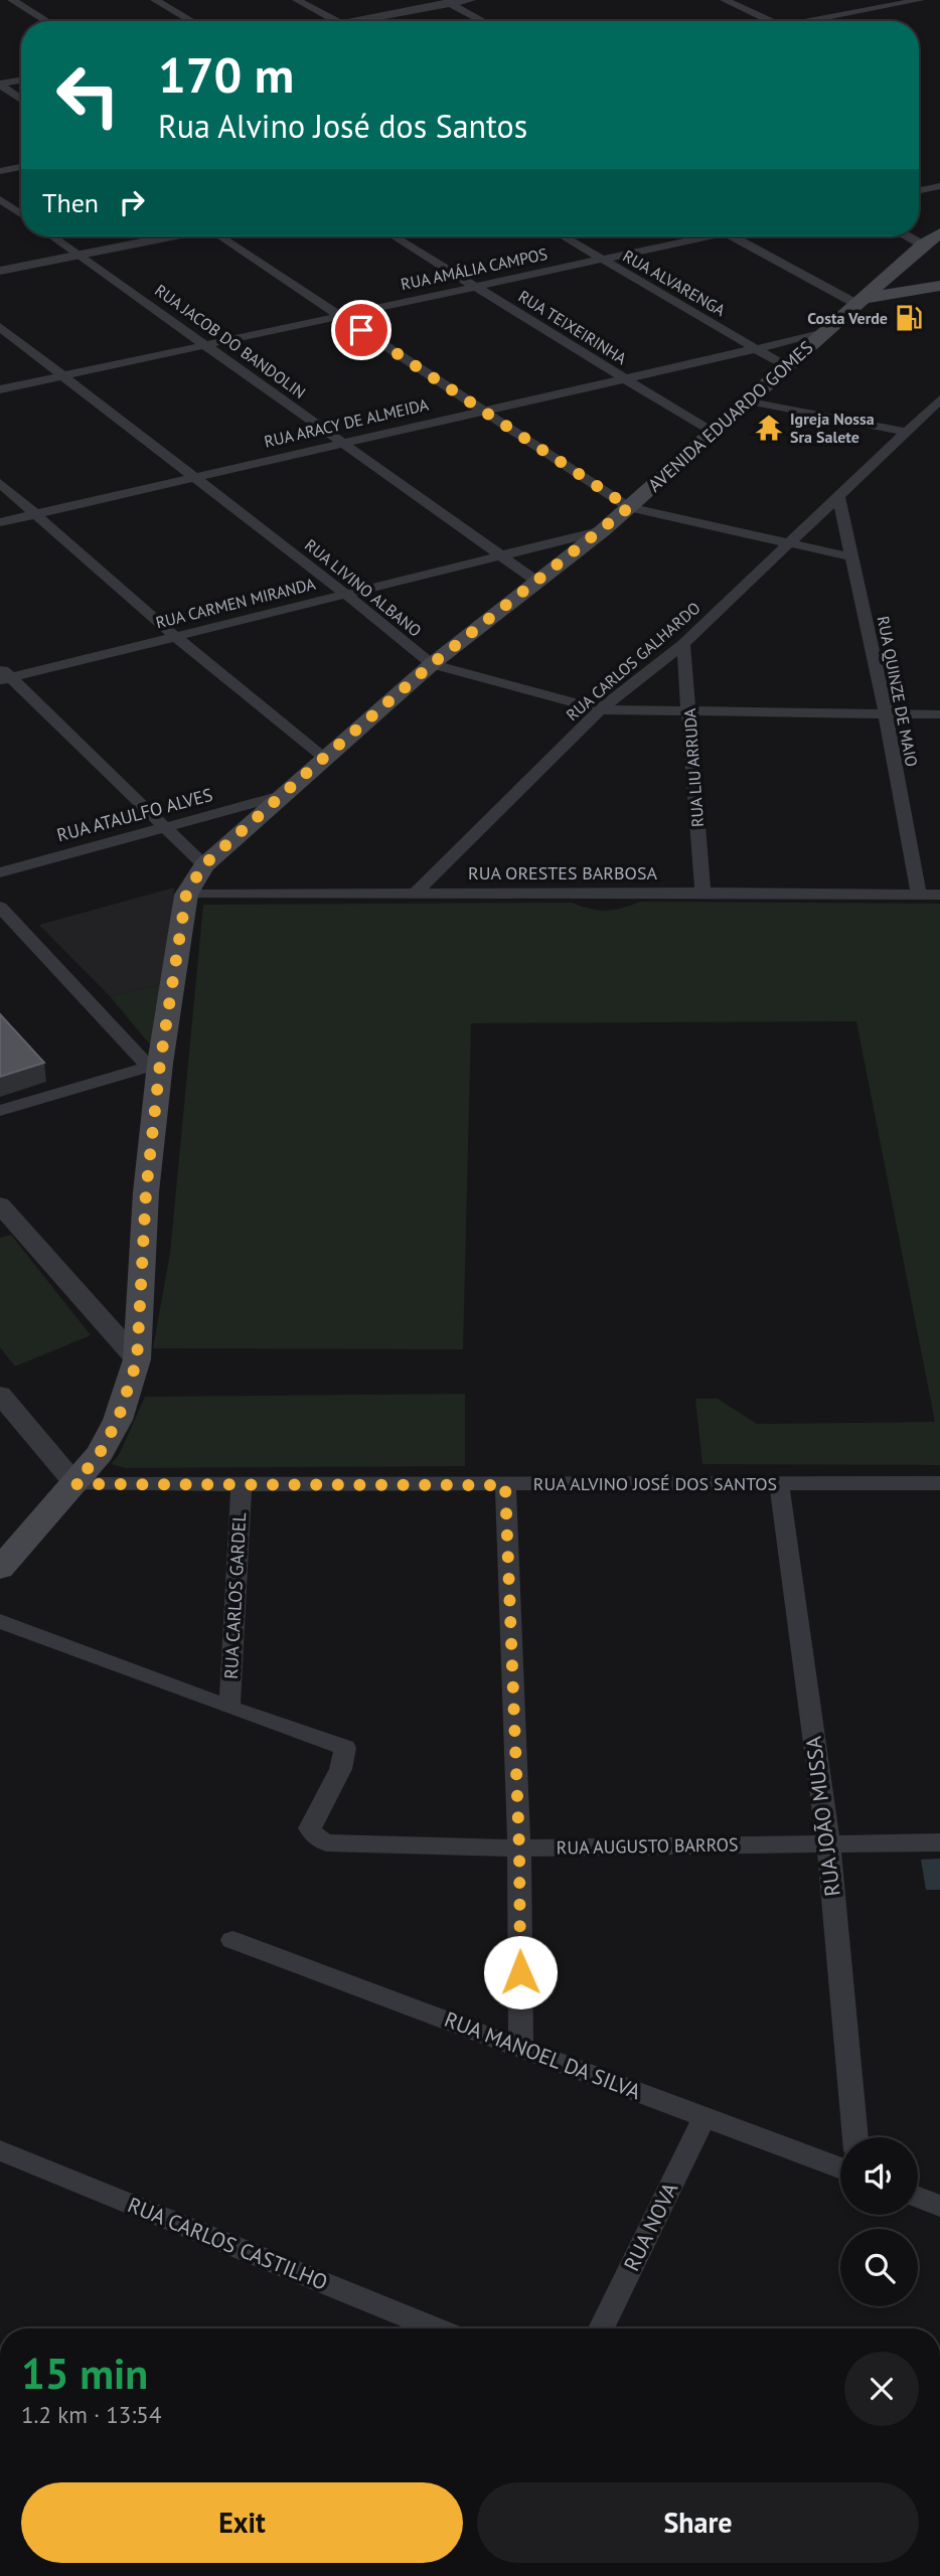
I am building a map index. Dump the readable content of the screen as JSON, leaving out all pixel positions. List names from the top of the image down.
{
  "streets": {
    "main road": ["AVENIDA EDUARDO GOMES"],
    "street": [
      "RUA AMÁLIA CAMPOS",
      "RUA ALVARENGA",
      "RUA TEIXEIRINHA",
      "RUA JACOB DO BANDOLIN",
      "RUA ARACY DE ALMEIDA",
      "RUA LIVINO ALBANO",
      "RUA CARMEN MIRANDA",
      "RUA CARLOS GALHARDO",
      "RUA QUINZE DE MAIO",
      "RUA LIU ARRUDA",
      "RUA ATAULFO ALVES",
      "RUA ORESTES BARBOSA",
      "RUA ALVINO JOSÉ DOS SANTOS",
      "RUA CARLOS GARDEL",
      "RUA JOÃO MUSSA",
      "RUA AUGUSTO BARROS",
      "RUA MANOEL DA SILVA",
      "RUA NOVA",
      "RUA CARLOS CASTILHO"
    ]
  },
  "crossings": [
    ["RUA AMÁLIA CAMPOS", "RUA ALVARENGA"],
    ["RUA AMÁLIA CAMPOS", "RUA TEIXEIRINHA"],
    ["RUA AMÁLIA CAMPOS", "RUA JACOB DO BANDOLIN"],
    ["RUA AMÁLIA CAMPOS", "RUA LIVINO ALBANO"],
    ["RUA ALVARENGA", "AVENIDA EDUARDO GOMES"],
    ["RUA ALVARENGA", "RUA ARACY DE ALMEIDA"],
    ["RUA TEIXEIRINHA", "AVENIDA EDUARDO GOMES"],
    ["RUA TEIXEIRINHA", "RUA ARACY DE ALMEIDA"],
    ["RUA JACOB DO BANDOLIN", "AVENIDA EDUARDO GOMES"],
    ["RUA JACOB DO BANDOLIN", "RUA ARACY DE ALMEIDA"],
    ["RUA JACOB DO BANDOLIN", "RUA CARMEN MIRANDA"],
    ["AVENIDA EDUARDO GOMES", "RUA ARACY DE ALMEIDA"],
    ["AVENIDA EDUARDO GOMES", "RUA LIVINO ALBANO"],
    ["AVENIDA EDUARDO GOMES", "RUA CARMEN MIRANDA"],
    ["AVENIDA EDUARDO GOMES", "RUA ATAULFO ALVES"],
    ["AVENIDA EDUARDO GOMES", "RUA ORESTES BARBOSA"],
    ["AVENIDA EDUARDO GOMES", "RUA ALVINO JOSÉ DOS SANTOS"],
    ["RUA ARACY DE ALMEIDA", "RUA LIVINO ALBANO"],
    ["RUA LIVINO ALBANO", "RUA CARMEN MIRANDA"],
    ["RUA LIVINO ALBANO", "RUA CARLOS GALHARDO"],
    ["RUA LIVINO ALBANO", "RUA QUINZE DE MAIO"],
    ["RUA LIVINO ALBANO", "RUA LIU ARRUDA"],
    ["RUA CARLOS GALHARDO", "RUA QUINZE DE MAIO"],
    ["RUA CARLOS GALHARDO", "RUA LIU ARRUDA"],
    ["RUA CARLOS GALHARDO", "RUA ORESTES BARBOSA"],
    ["RUA QUINZE DE MAIO", "RUA ORESTES BARBOSA"],
    ["RUA LIU ARRUDA", "RUA ORESTES BARBOSA"],
    ["RUA ALVINO JOSÉ DOS SANTOS", "RUA CARLOS GARDEL"],
    ["RUA ALVINO JOSÉ DOS SANTOS", "RUA JOÃO MUSSA"],
    ["RUA CARLOS GARDEL", "RUA AUGUSTO BARROS"],
    ["RUA JOÃO MUSSA", "RUA AUGUSTO BARROS"],
    ["RUA MANOEL DA SILVA", "RUA NOVA"]
  ],
  "places": {
    "fuel station": ["Costa Verde"],
    "temple": ["Igreja Nossa Sra Salete"]
  },
  "page": {
    "turn": ["170 m", "Rua Alvino José dos Santos"],
    "then": "Then",
    "heading": ["15 min", "1.2 km · 13:54"],
    "buttons": ["Exit", "Share"]
  }
}
